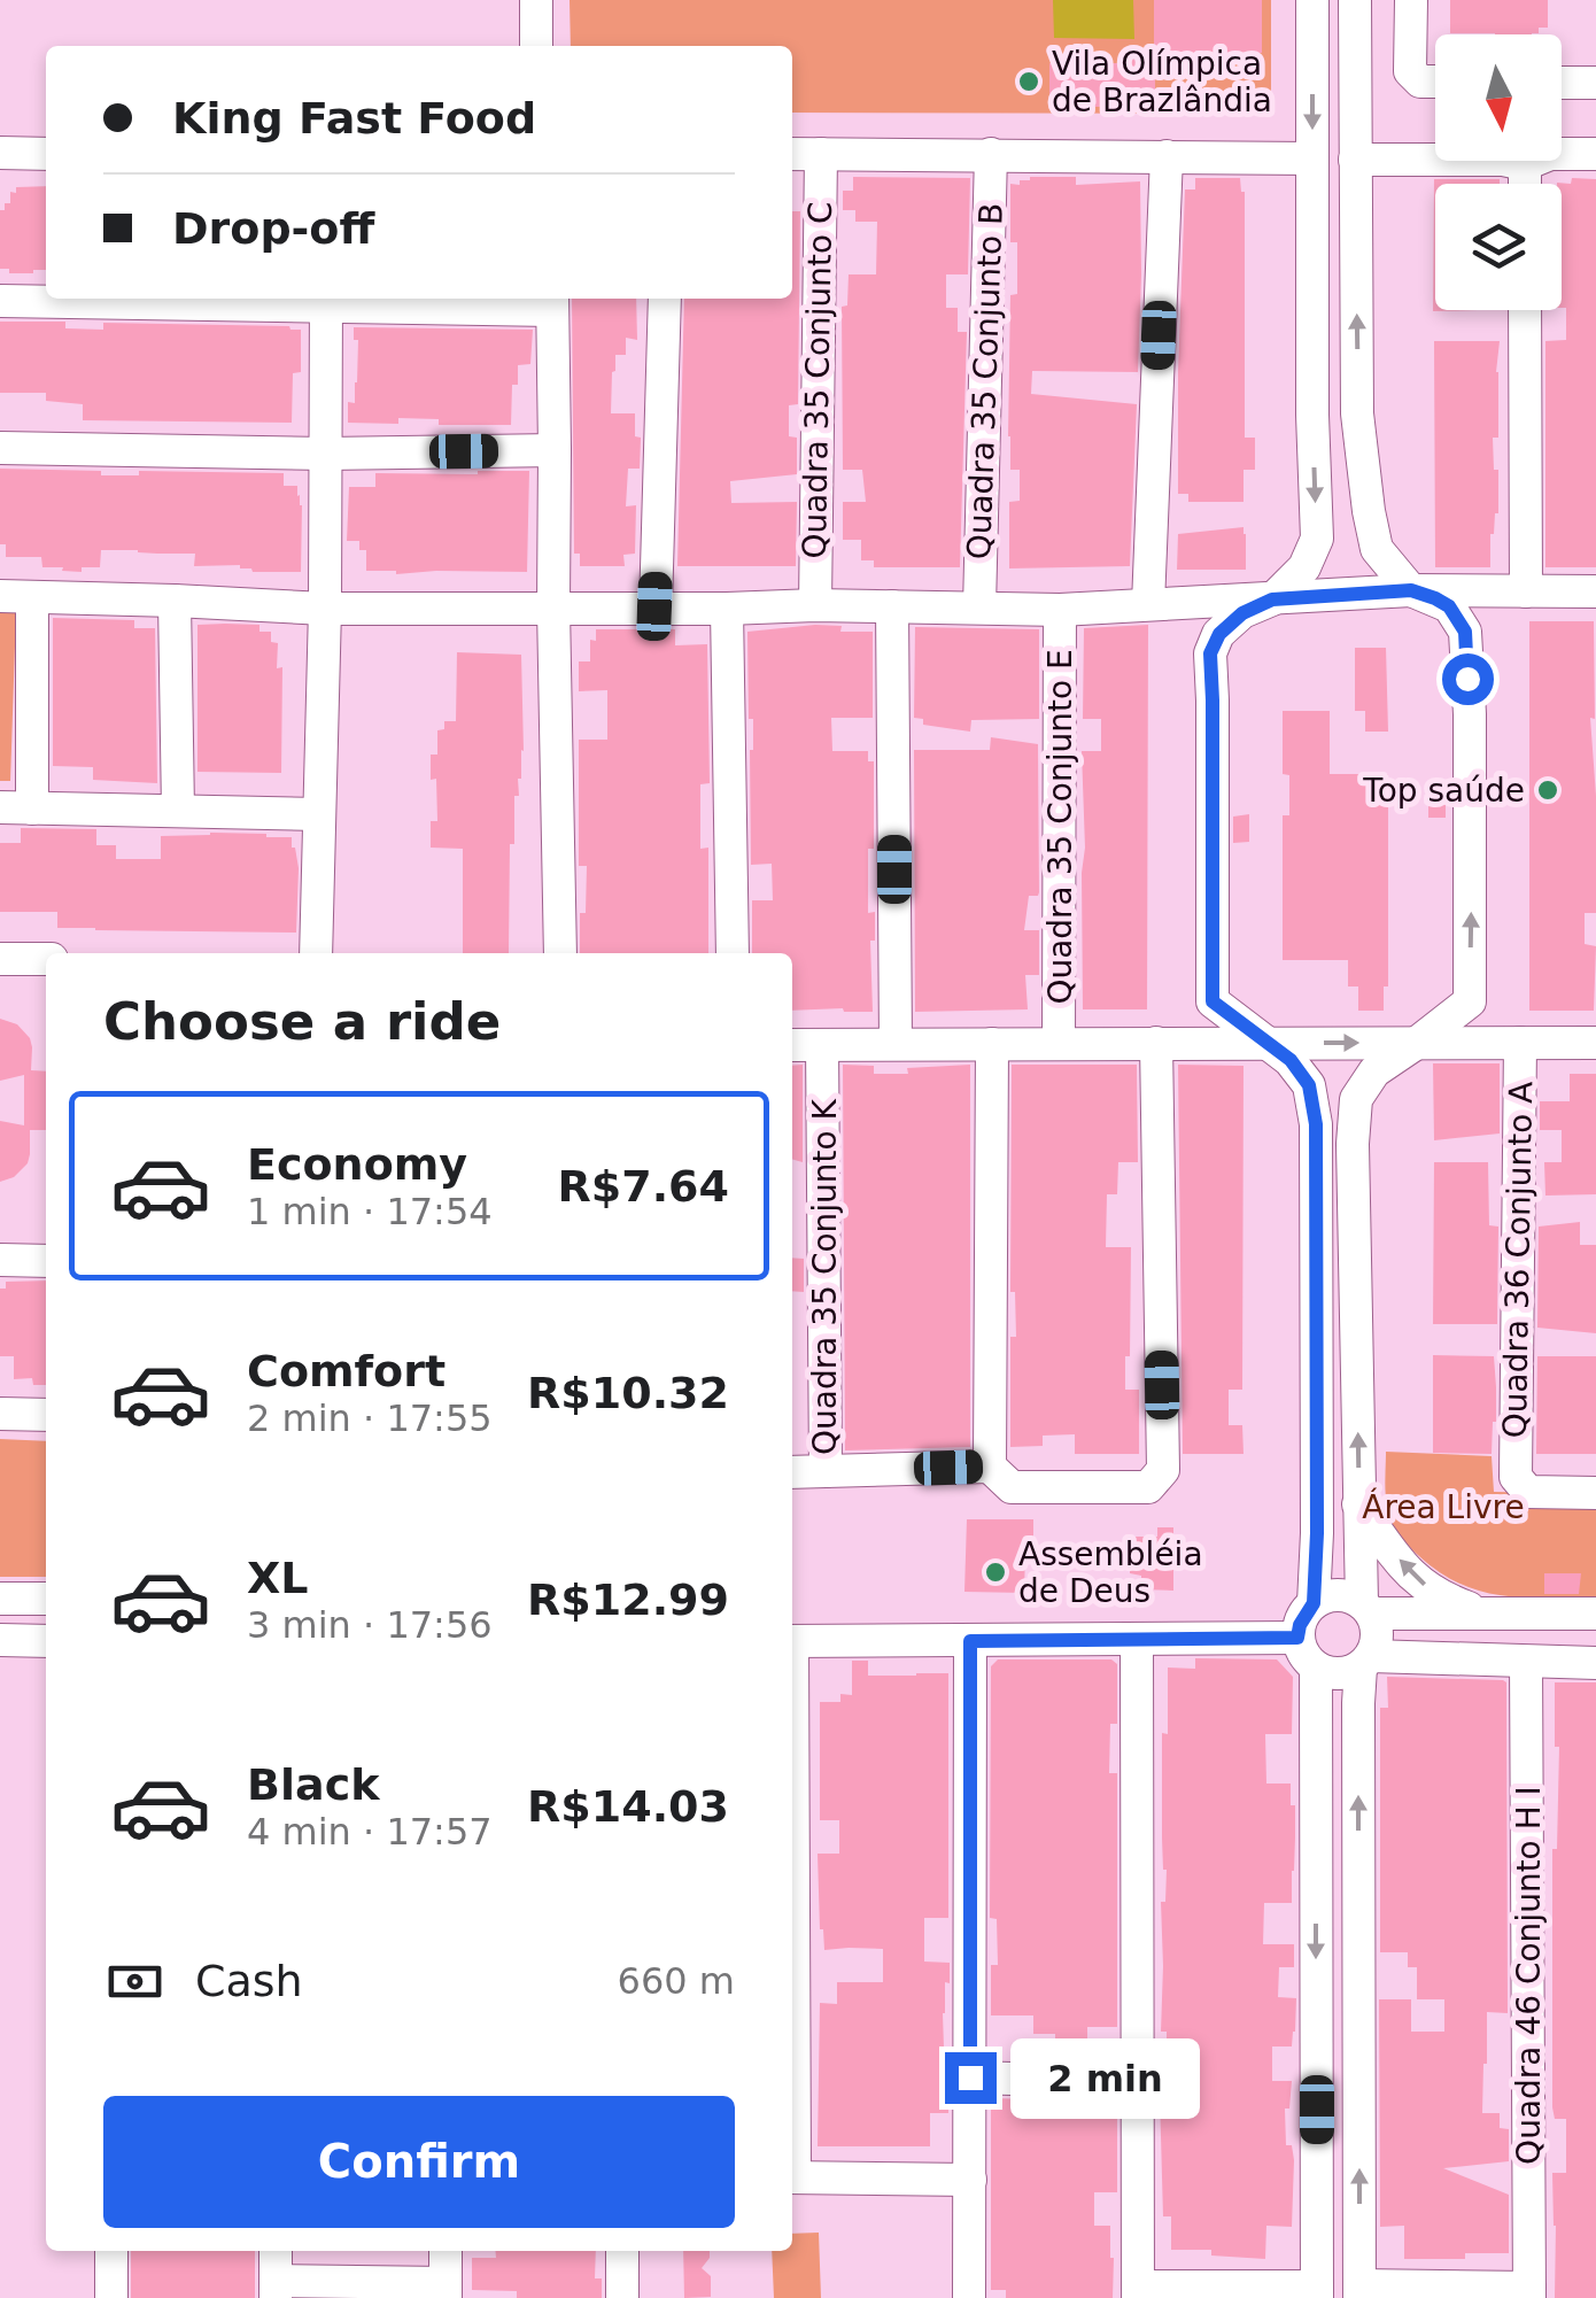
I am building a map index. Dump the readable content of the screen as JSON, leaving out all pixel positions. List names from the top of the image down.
{
  "streets": {
    "street": [
      "Quadra 35 Conjunto C",
      "Quadra 35 Conjunto B",
      "Quadra 35 Conjunto E",
      "Quadra 36 Conjunto A",
      "Quadra 35 Conjunto K",
      "Quadra 46 Conjunto H I"
    ]
  },
  "parks": ["Área Livre"],
  "places": ["Vila Olímpica de Brazlândia", "Top saúde", "Assembléia de Deus"],
  "north": "bottom",
  "page": {
    "banner": ["King Fast Food", "Drop-off"],
    "heading": "Choose a ride",
    "list": [
      {
        "name": "Economy",
        "note": "1 min · 17:54",
        "value": "R$7.64"
      },
      {
        "name": "Comfort",
        "note": "2 min · 17:55",
        "value": "R$10.32"
      },
      {
        "name": "XL",
        "note": "3 min · 17:56",
        "value": "R$12.99"
      },
      {
        "name": "Black",
        "note": "4 min · 17:57",
        "value": "R$14.03"
      }
    ],
    "pay": ["Cash", "660 m"],
    "bubble": "2 min",
    "buttons": "Confirm"
  }
}
